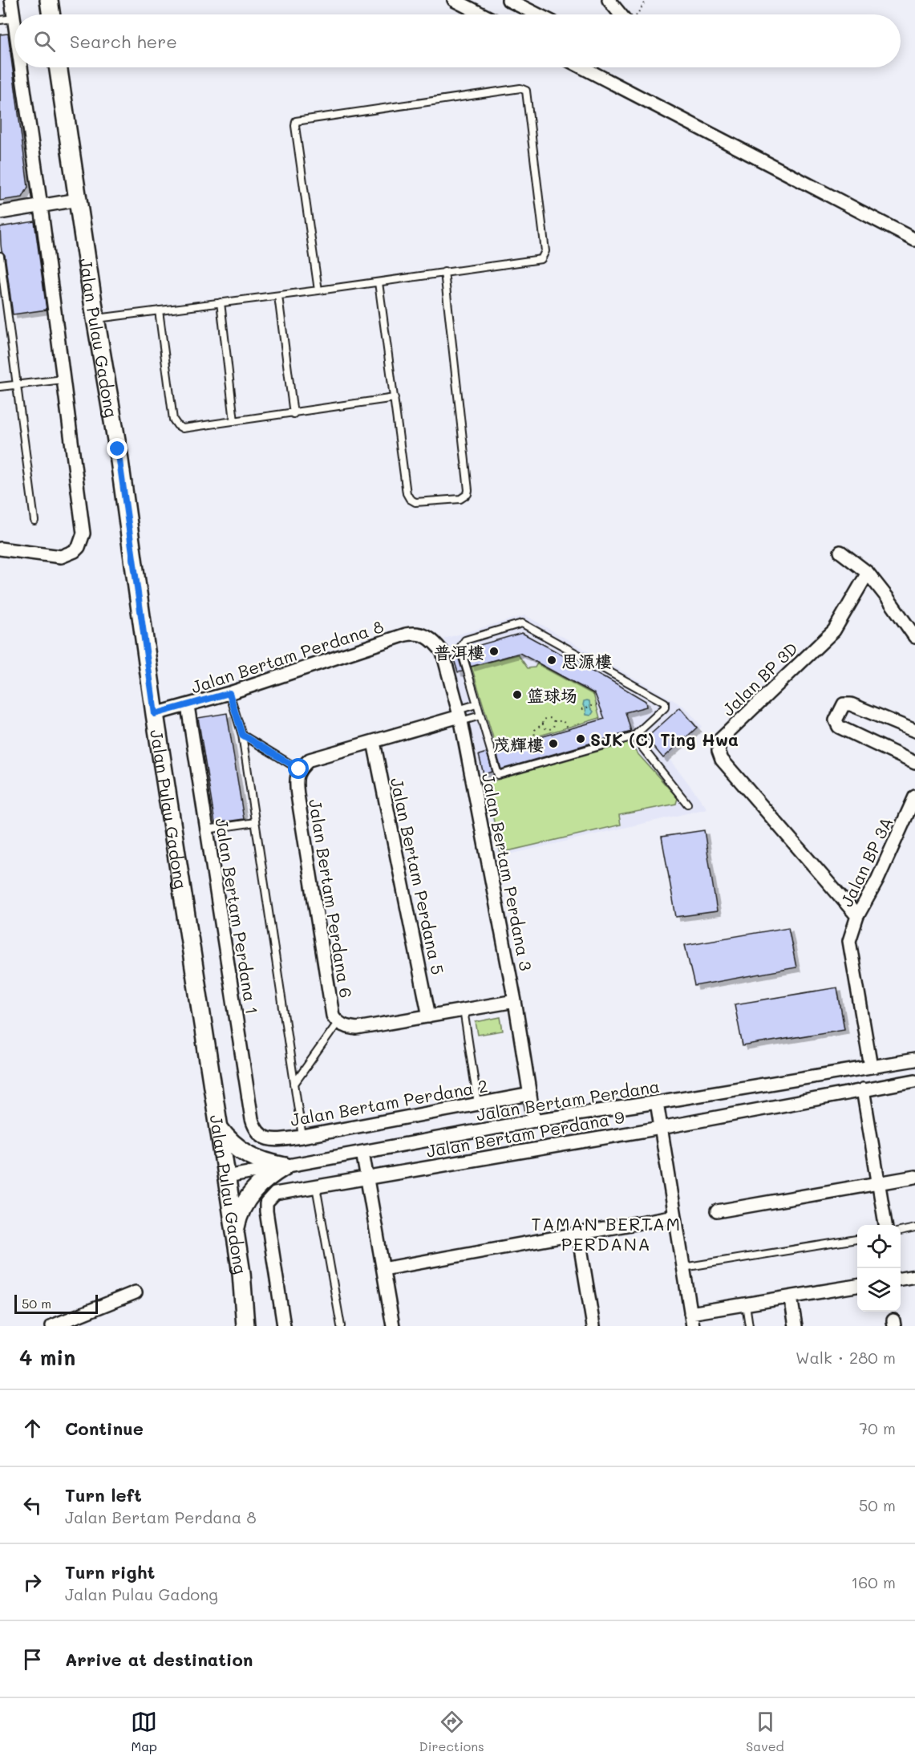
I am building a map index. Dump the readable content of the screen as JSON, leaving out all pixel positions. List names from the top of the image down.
{
  "streets": {
    "main road": ["Jalan Pulau Gadong"],
    "street": [
      "Jalan Bertam Perdana 8",
      "Jalan BP 3D",
      "Jalan BP 3A",
      "Jalan Bertam Perdana 3",
      "Jalan Bertam Perdana 5",
      "Jalan Bertam Perdana 6",
      "Jalan Bertam Perdana 1",
      "Jalan Bertam Perdana",
      "Jalan Bertam Perdana 2",
      "Jalan Bertam Perdana 9"
    ]
  },
  "crossings": [
    ["Jalan Pulau Gadong", "Jalan Bertam Perdana 8"],
    ["Jalan Pulau Gadong", "Jalan Bertam Perdana"],
    ["Jalan Bertam Perdana 8", "Jalan Bertam Perdana 3"],
    ["Jalan Bertam Perdana 8", "Jalan Bertam Perdana 1"],
    ["Jalan BP 3D", "Jalan BP 3A"],
    ["Jalan BP 3A", "Jalan Bertam Perdana"],
    ["Jalan Bertam Perdana 3", "Jalan Bertam Perdana"],
    ["Jalan Bertam Perdana 3", "Jalan Bertam Perdana 2"],
    ["Jalan Bertam Perdana 1", "Jalan Bertam Perdana 2"]
  ],
  "districts": ["TAMAN BERTAM PERDANA"],
  "places": [
    "普洱樓",
    "思源樓",
    "篮球场",
    "SJK (C) Ting Hwa",
    "茂輝樓"
  ],
  "scale_bar": "50 m",
  "page": {
    "search": "Search here",
    "scale": "50 m",
    "heading": ["4 min", "Walk · 280 m"],
    "list": [
      ["Continue", "70 m"],
      ["Turn left", "Jalan Bertam Perdana 8", "50 m"],
      ["Turn right", "Jalan Pulau Gadong", "160 m"],
      "Arrive at destination"
    ],
    "nav": ["Map", "Directions", "Saved"]
  }
}
